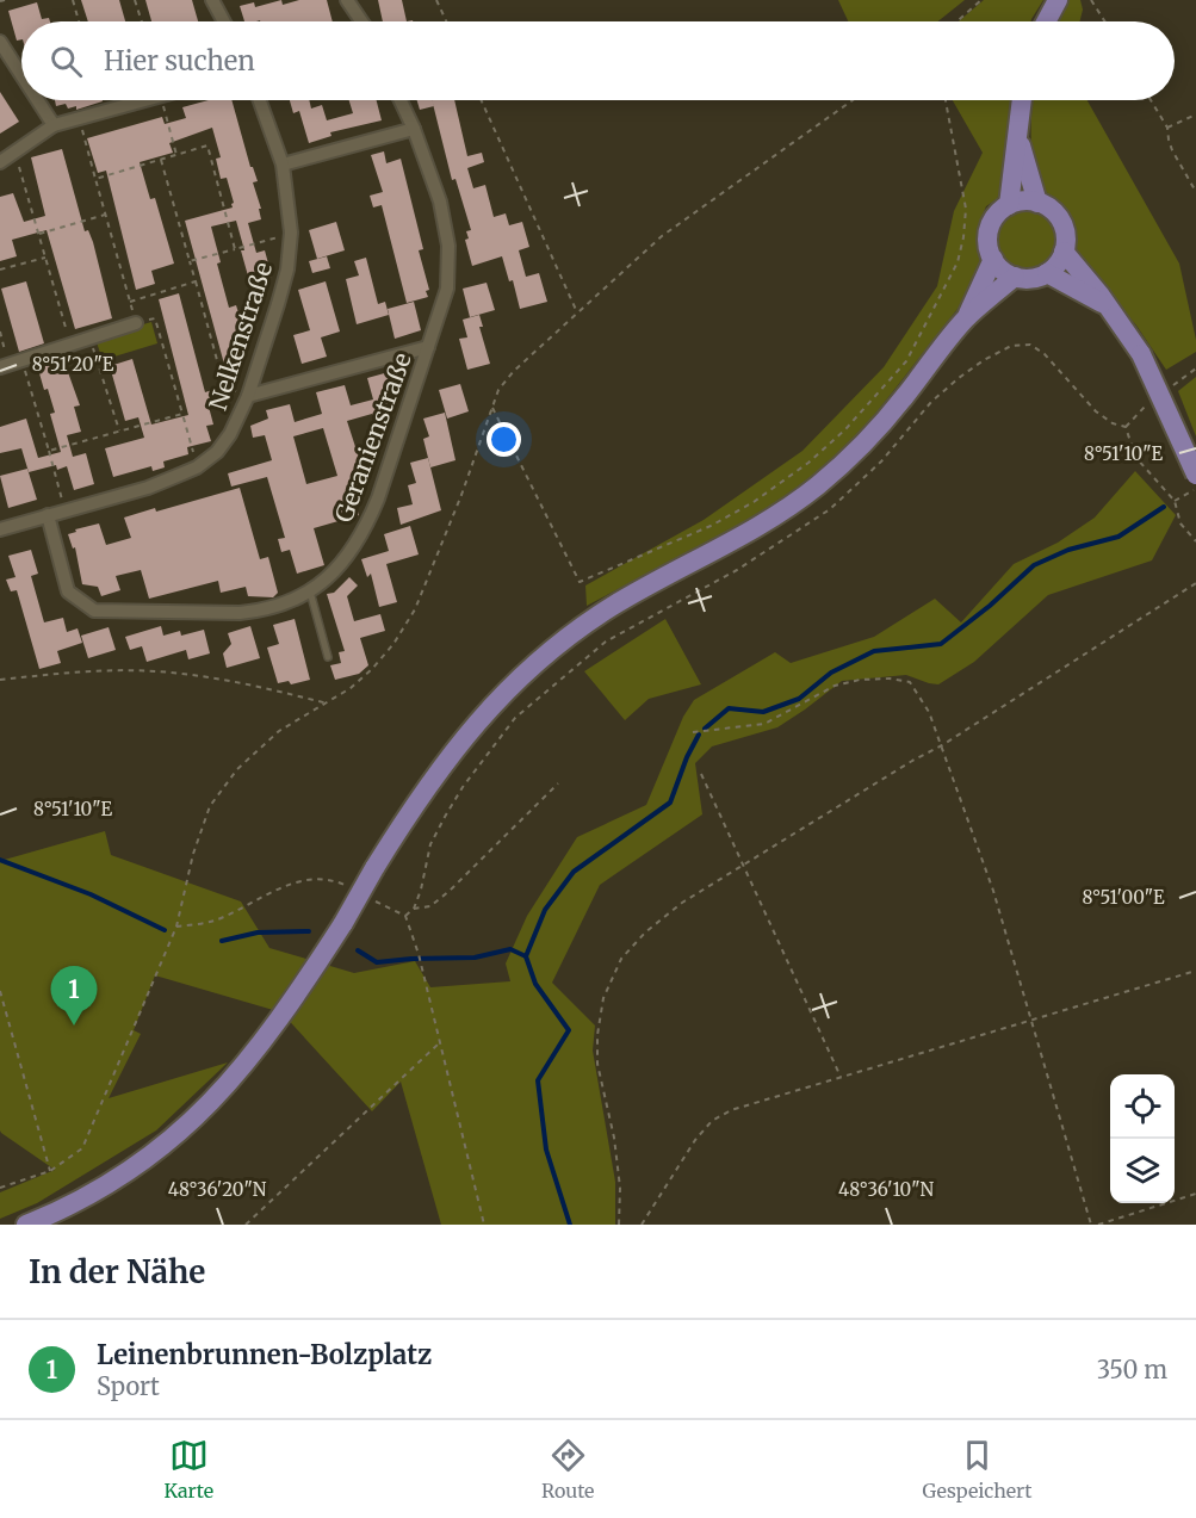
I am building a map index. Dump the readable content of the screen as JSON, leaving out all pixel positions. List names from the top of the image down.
{
  "streets": {
    "street": ["Nelkenstraße", "Geranienstraße"]
  },
  "crossings": [
    ["Nelkenstraße", "Geranienstraße"]
  ],
  "page": {
    "search": "Hier suchen",
    "pins": "1",
    "heading": "In der Nähe",
    "list": [
      {
        "mark": "1",
        "name": "Leinenbrunnen-Bolzplatz",
        "note": "Sport",
        "value": "350 m"
      }
    ],
    "nav": ["Karte", "Route", "Gespeichert"]
  },
  "coordinates": [
    "8°51'20\"E",
    "8°51'10\"E",
    "8°51'00\"E",
    "48°36'20\"N",
    "48°36'10\"N"
  ]
}
